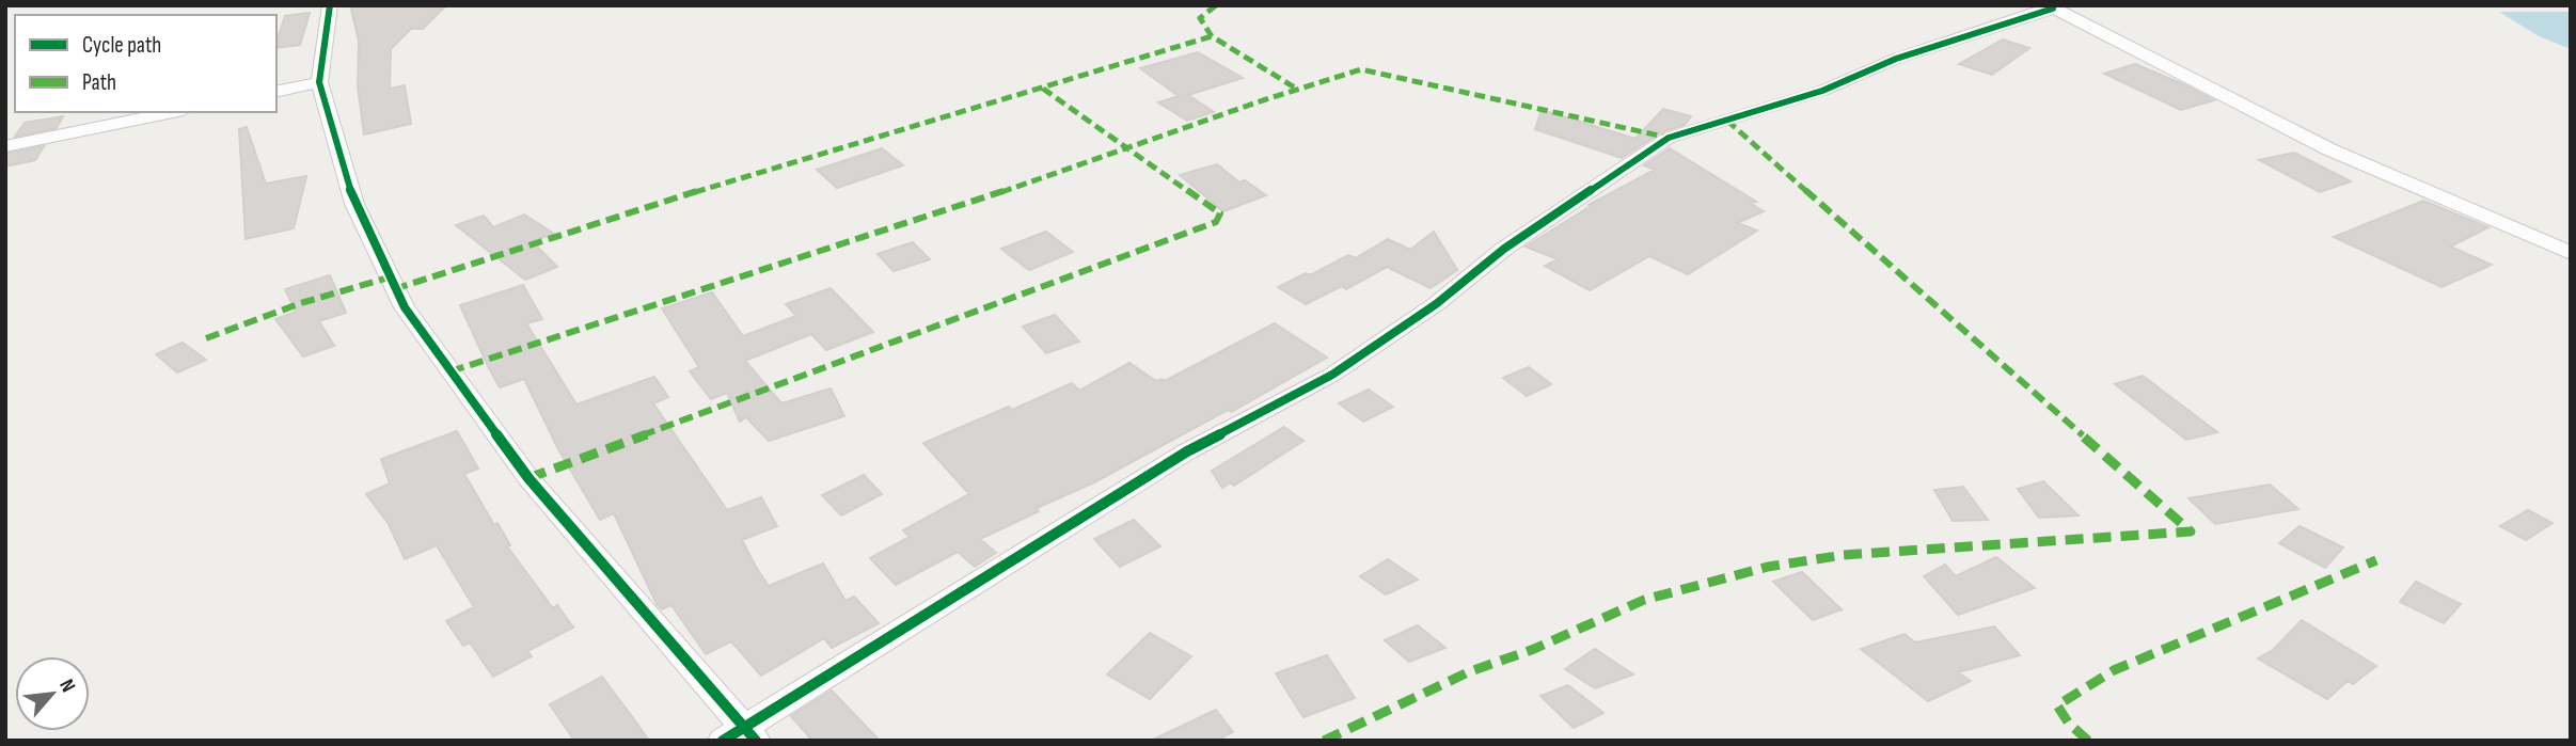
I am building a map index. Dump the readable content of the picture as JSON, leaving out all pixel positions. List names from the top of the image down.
{
  "legend": ["Cycle path", "Path"],
  "north": "top right"
}
